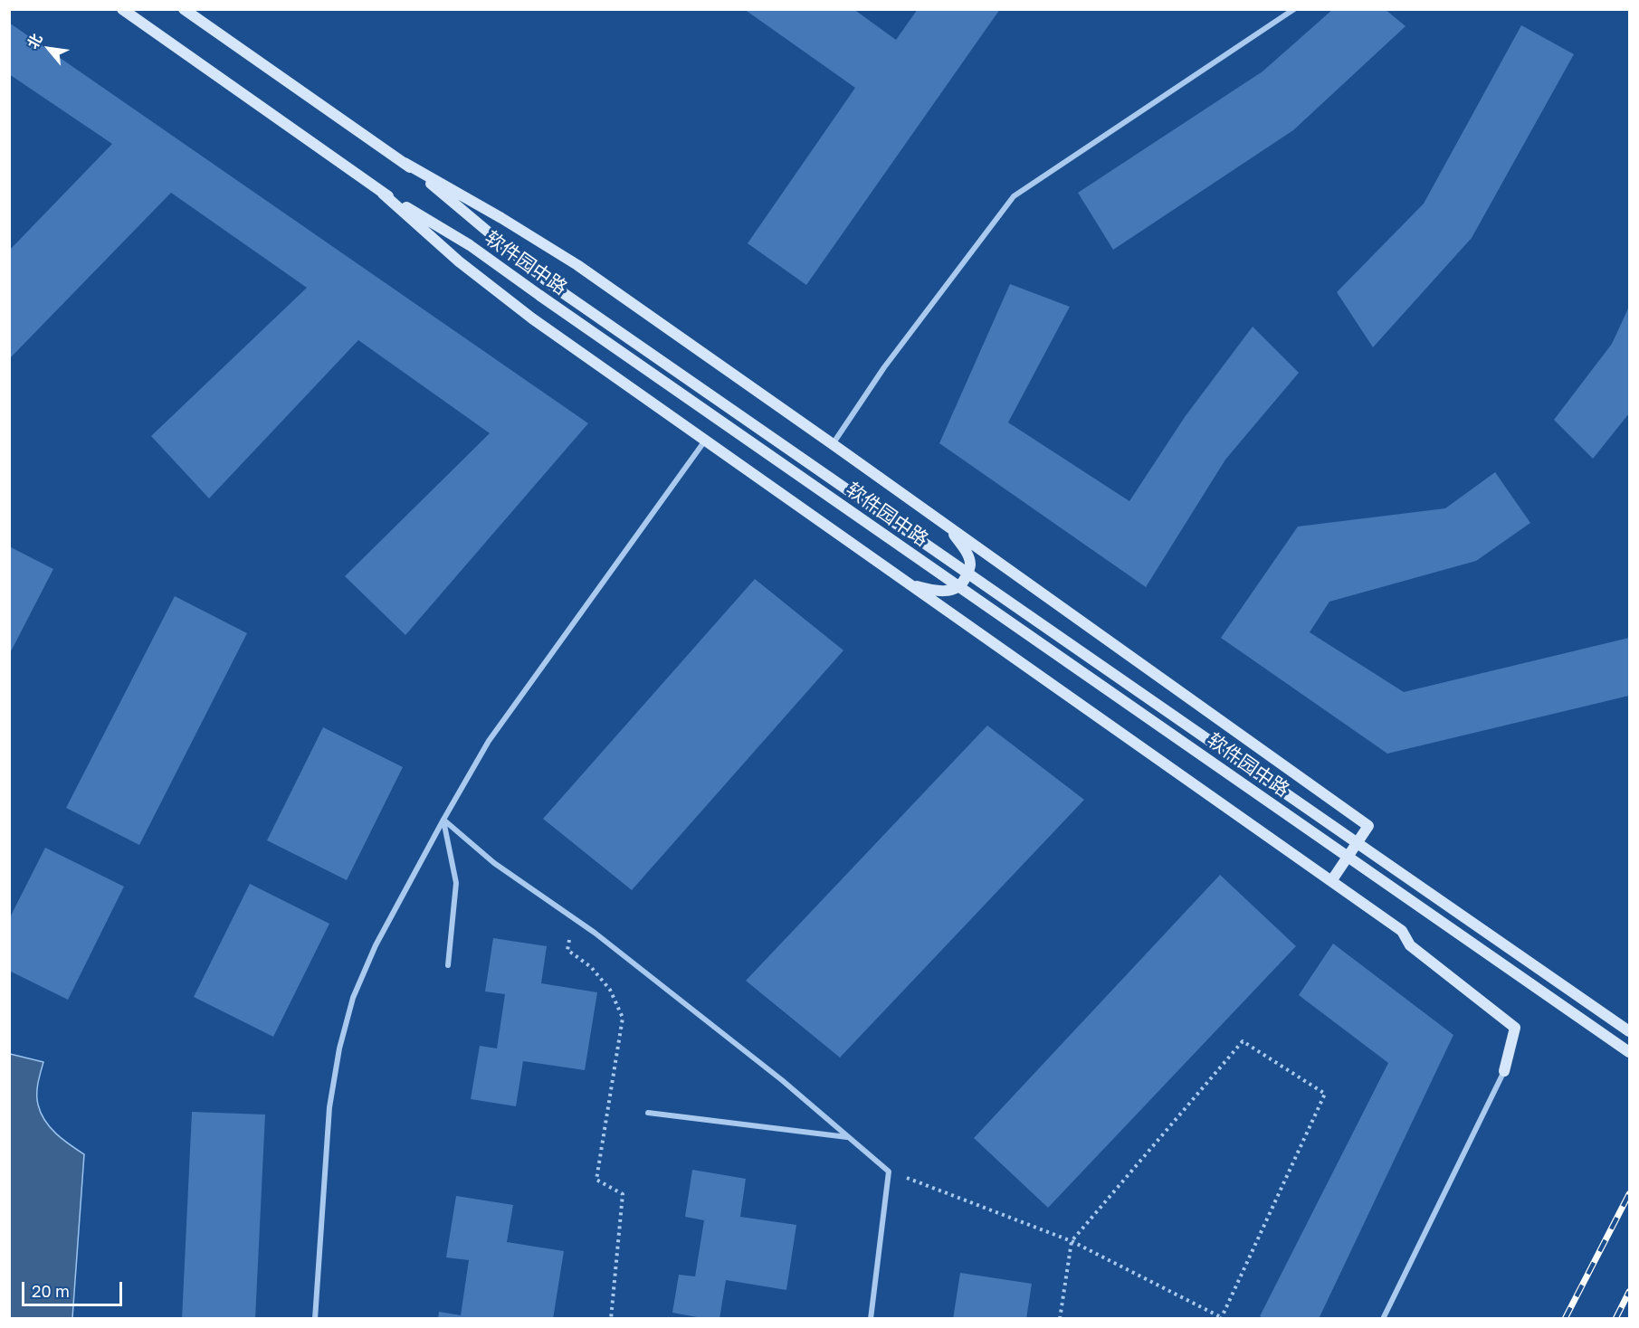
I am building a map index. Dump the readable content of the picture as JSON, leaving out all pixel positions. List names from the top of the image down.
{
  "streets": {
    "main road": ["软件园中路"]
  },
  "scale_bar": "20 m",
  "north": "top left"
}
